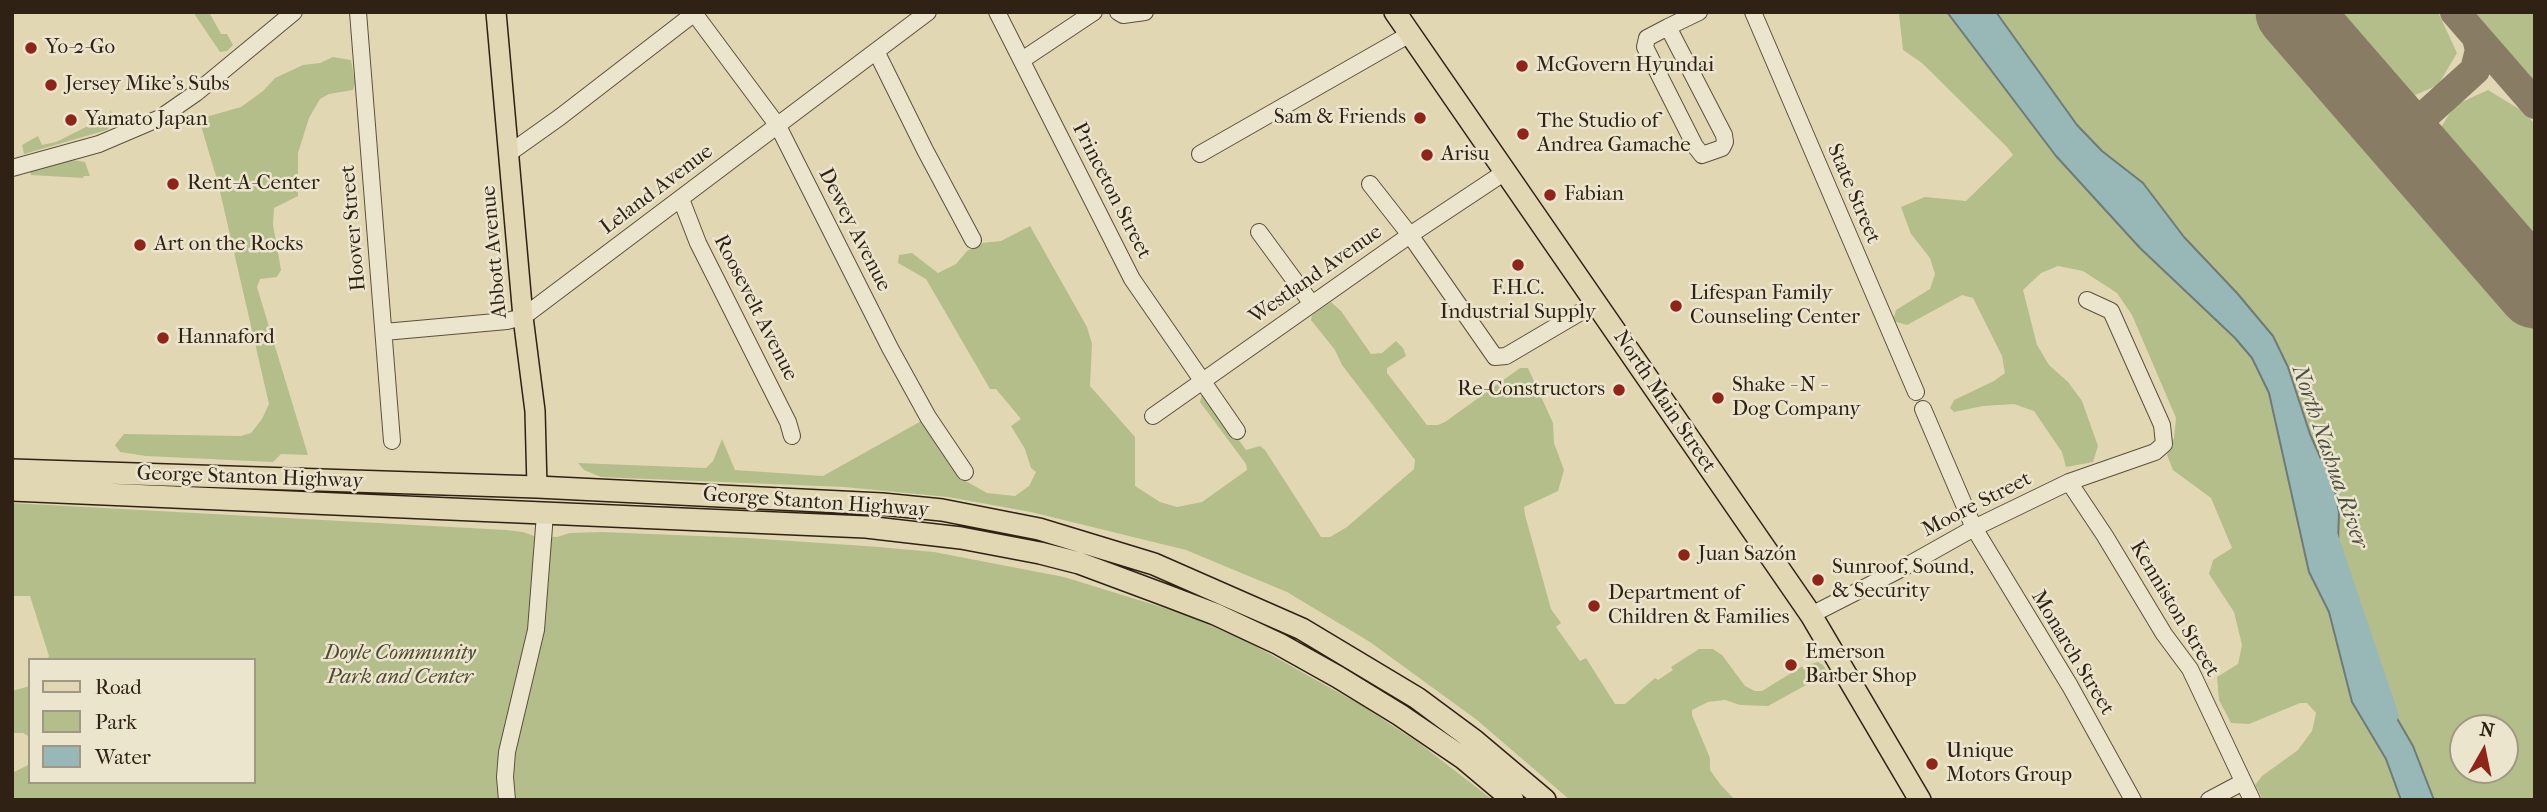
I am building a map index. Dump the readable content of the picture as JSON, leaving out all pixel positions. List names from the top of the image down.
{
  "streets": {
    "highway": ["North Main Street", "George Stanton Highway"],
    "main road": ["Abbott Avenue"],
    "street": [
      "Leland Avenue",
      "Princeton Street",
      "State Street",
      "Hoover Street",
      "Dewey Avenue",
      "Westland Avenue",
      "Roosevelt Avenue",
      "Moore Street",
      "Kenniston Street",
      "Monarch Street"
    ]
  },
  "crossings": [
    ["Leland Avenue", "Hoover Street"],
    ["Leland Avenue", "Dewey Avenue"],
    ["Leland Avenue", "Abbott Avenue"],
    ["Leland Avenue", "Roosevelt Avenue"],
    ["Princeton Street", "Westland Avenue"],
    ["Abbott Avenue", "George Stanton Highway"],
    ["Westland Avenue", "North Main Street"],
    ["North Main Street", "Moore Street"],
    ["Moore Street", "Kenniston Street"],
    ["Moore Street", "Monarch Street"]
  ],
  "water": ["North Nashua River"],
  "parks": ["Doyle Community Park and Center"],
  "places": [
    "Yo-2-Go",
    "McGovern Hyundai",
    "Jersey Mike's Subs",
    "Sam & Friends",
    "Yamato Japan",
    "The Studio of Andrea Gamache",
    "Arisu",
    "Rent-A-Center",
    "Fabian",
    "Art on the Rocks",
    "F.H.C. Industrial Supply",
    "Lifespan Family Counseling Center",
    "Hannaford",
    "Re-Constructors",
    "Shake - N - Dog Company",
    "Juan Sazón",
    "Sunroof, Sound, & Security",
    "Department of Children & Families",
    "Emerson Barber Shop",
    "Unique Motors Group"
  ],
  "legend": ["Road", "Park", "Water"],
  "north": "top"
}
